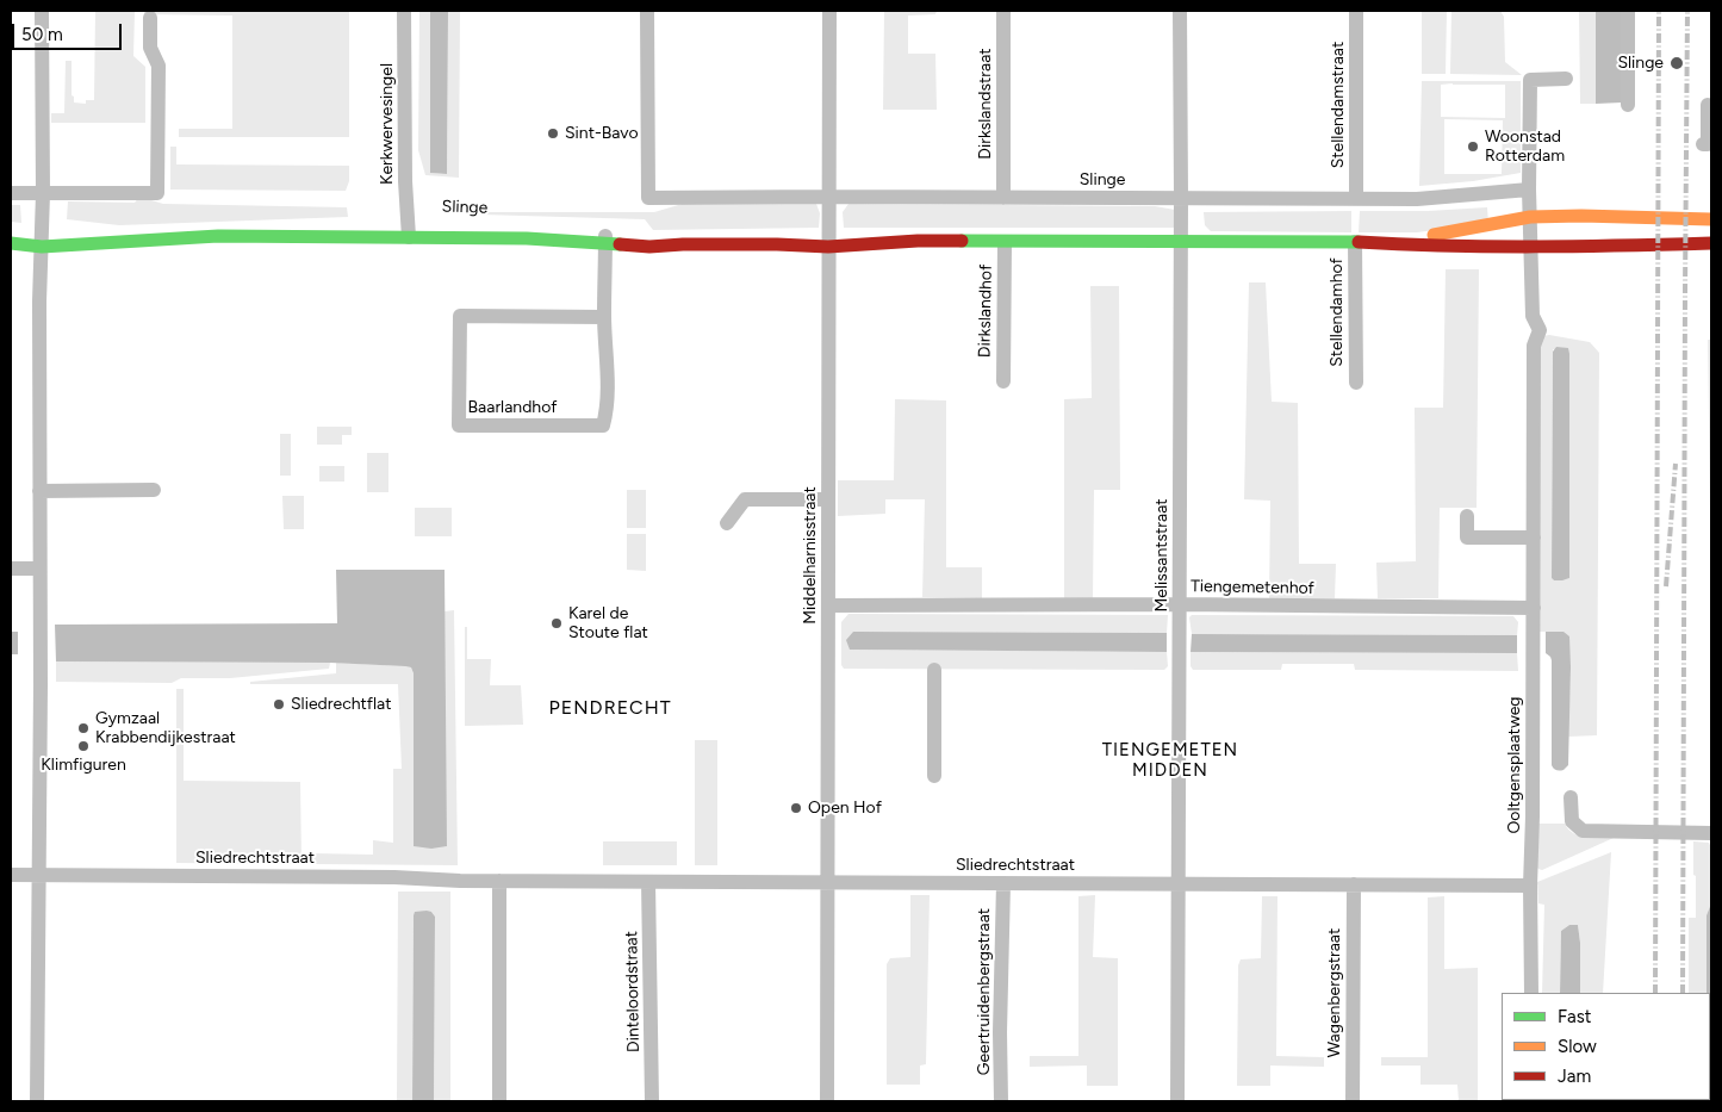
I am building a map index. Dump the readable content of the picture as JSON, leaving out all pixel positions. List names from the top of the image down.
{
  "streets": {
    "street": [
      "Dirkslandstraat",
      "Stellendamstraat",
      "Kerkwervesingel",
      "Slinge",
      "Dirkslandhof",
      "Stellendamhof",
      "Baarlandhof",
      "Middelharnisstraat",
      "Melissantstraat",
      "Tiengemetenhof",
      "Ooltgensplaatweg",
      "Sliedrechtstraat",
      "Dinteloordstraat",
      "Geertruidenbergstraat",
      "Wagenbergstraat"
    ]
  },
  "crossings": [
    ["Dirkslandstraat", "Slinge"],
    ["Stellendamstraat", "Slinge"],
    ["Kerkwervesingel", "Slinge"],
    ["Slinge", "Dirkslandhof"],
    ["Slinge", "Stellendamhof"],
    ["Slinge", "Baarlandhof"],
    ["Slinge", "Middelharnisstraat"],
    ["Slinge", "Melissantstraat"],
    ["Slinge", "Ooltgensplaatweg"],
    ["Middelharnisstraat", "Tiengemetenhof"],
    ["Middelharnisstraat", "Sliedrechtstraat"],
    ["Melissantstraat", "Tiengemetenhof"],
    ["Melissantstraat", "Sliedrechtstraat"],
    ["Tiengemetenhof", "Ooltgensplaatweg"],
    ["Ooltgensplaatweg", "Sliedrechtstraat"],
    ["Sliedrechtstraat", "Dinteloordstraat"],
    ["Sliedrechtstraat", "Geertruidenbergstraat"],
    ["Sliedrechtstraat", "Wagenbergstraat"]
  ],
  "districts": ["PENDRECHT", "TIENGEMETEN MIDDEN"],
  "places": [
    "Slinge",
    "Sint-Bavo",
    "Woonstad Rotterdam",
    "Karel de Stoute flat",
    "Sliedrechtflat",
    "Gymzaal Krabbendijkestraat",
    "Klimfiguren",
    "Open Hof"
  ],
  "legend": ["Fast", "Slow", "Jam"],
  "scale_bar": "50 m"
}
